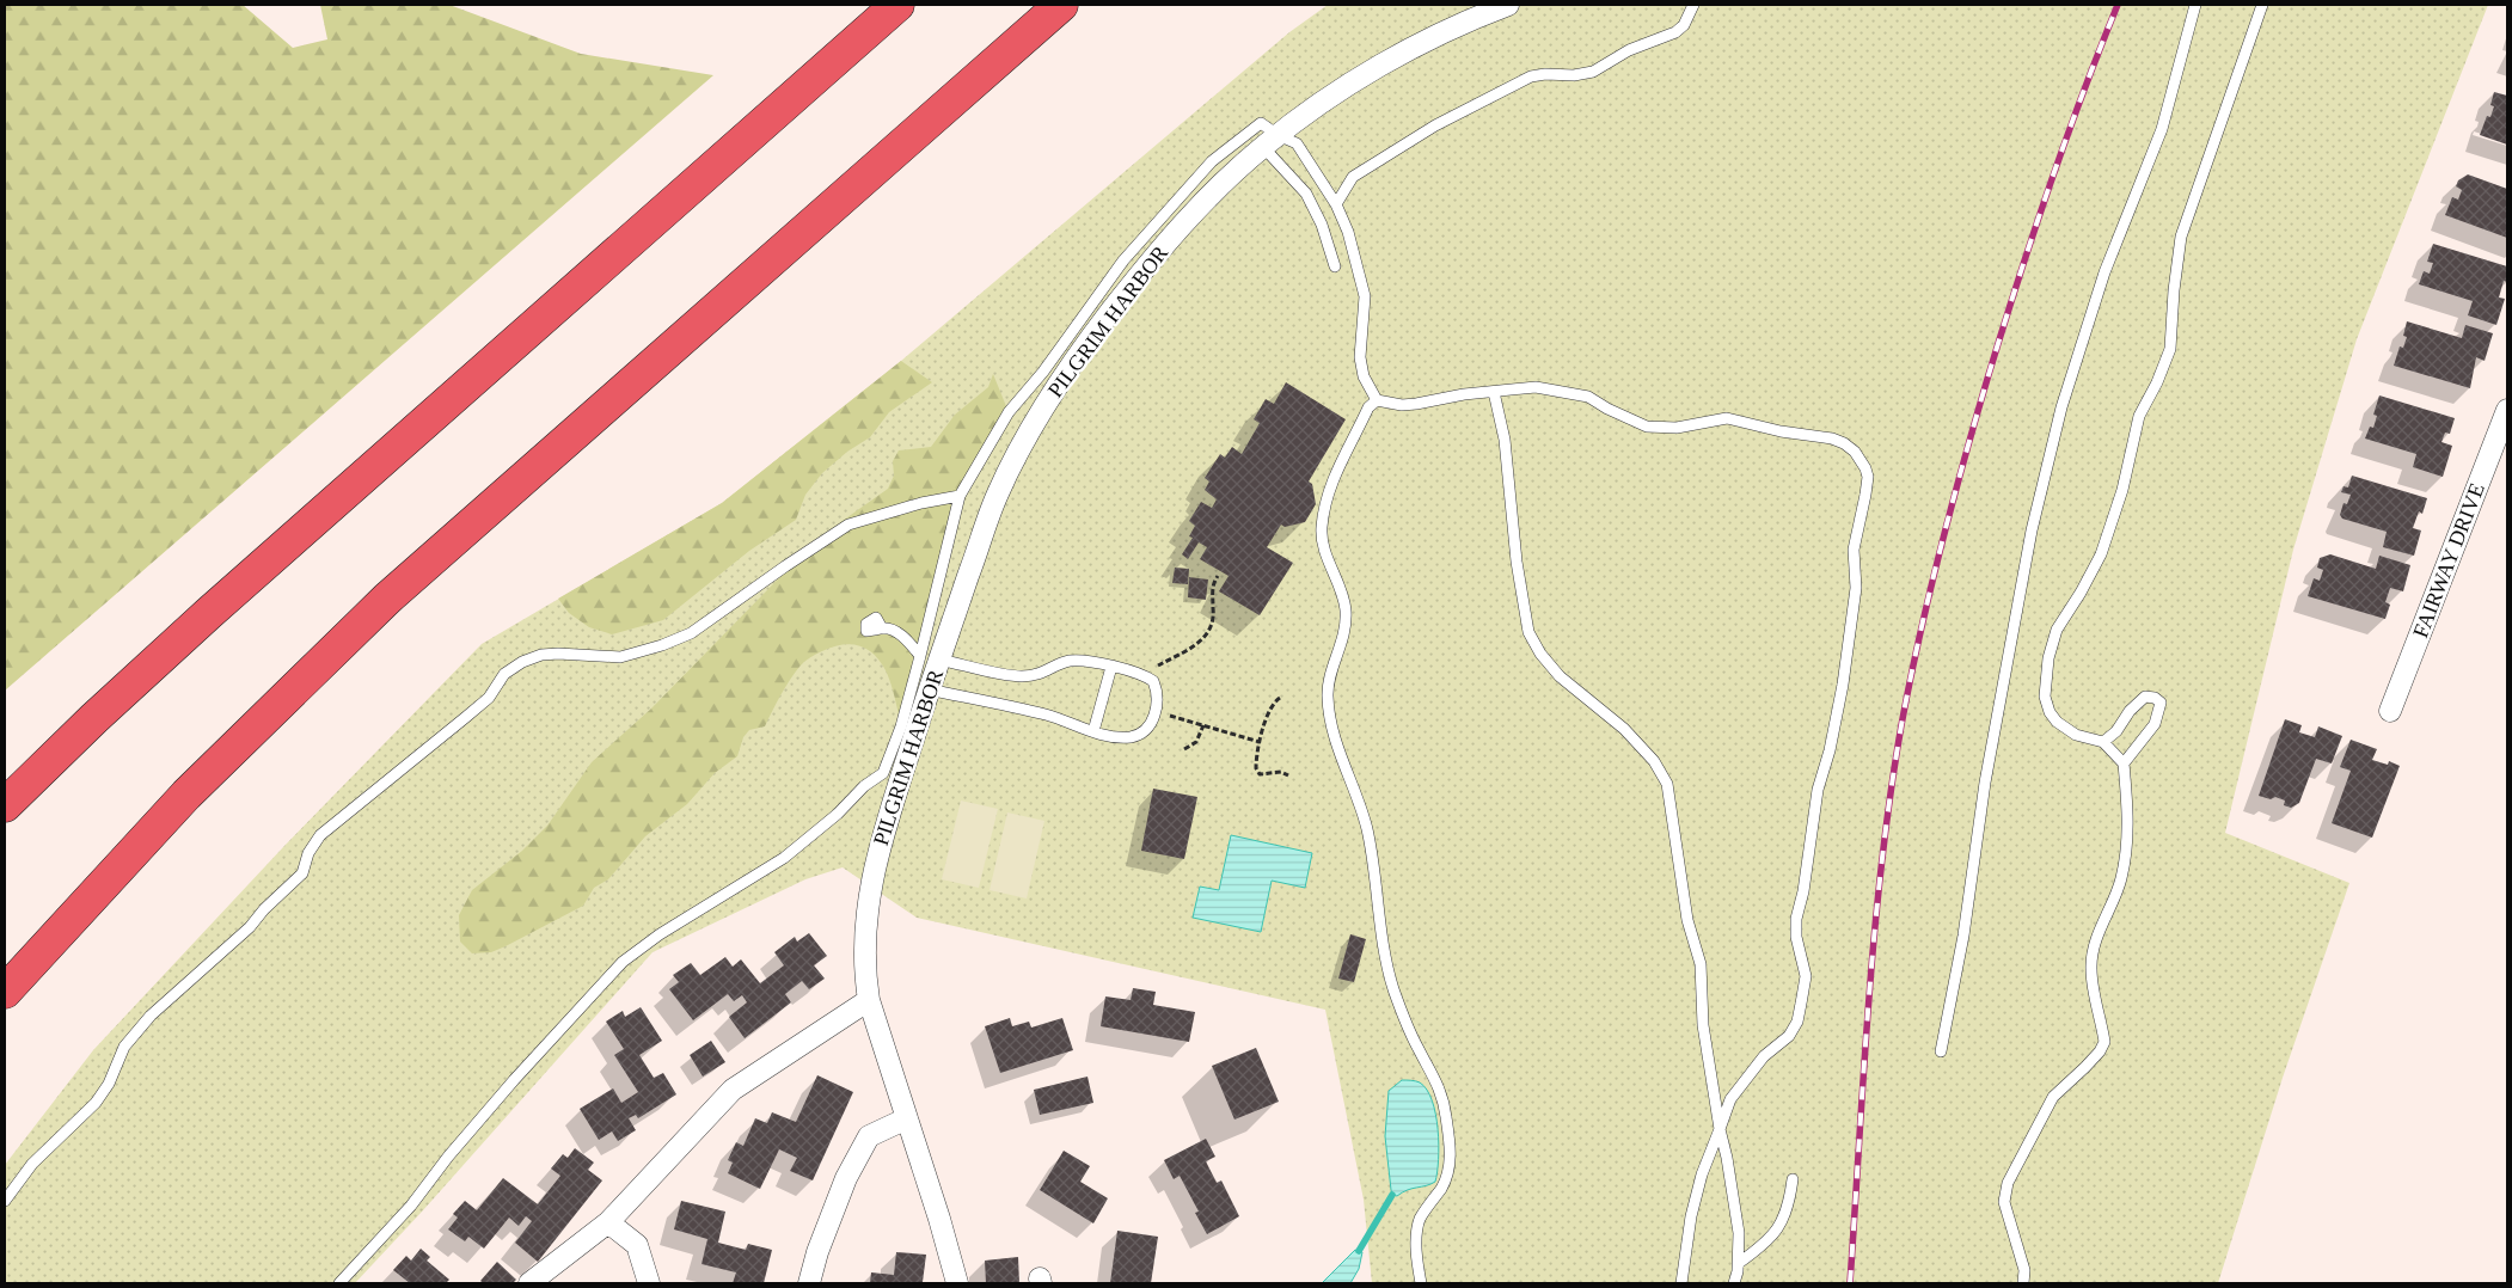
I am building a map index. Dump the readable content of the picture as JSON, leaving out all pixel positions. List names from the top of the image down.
{
  "streets": {
    "street": ["PILGRIM HARBOR", "FAIRWAY DRIVE"]
  }
}
